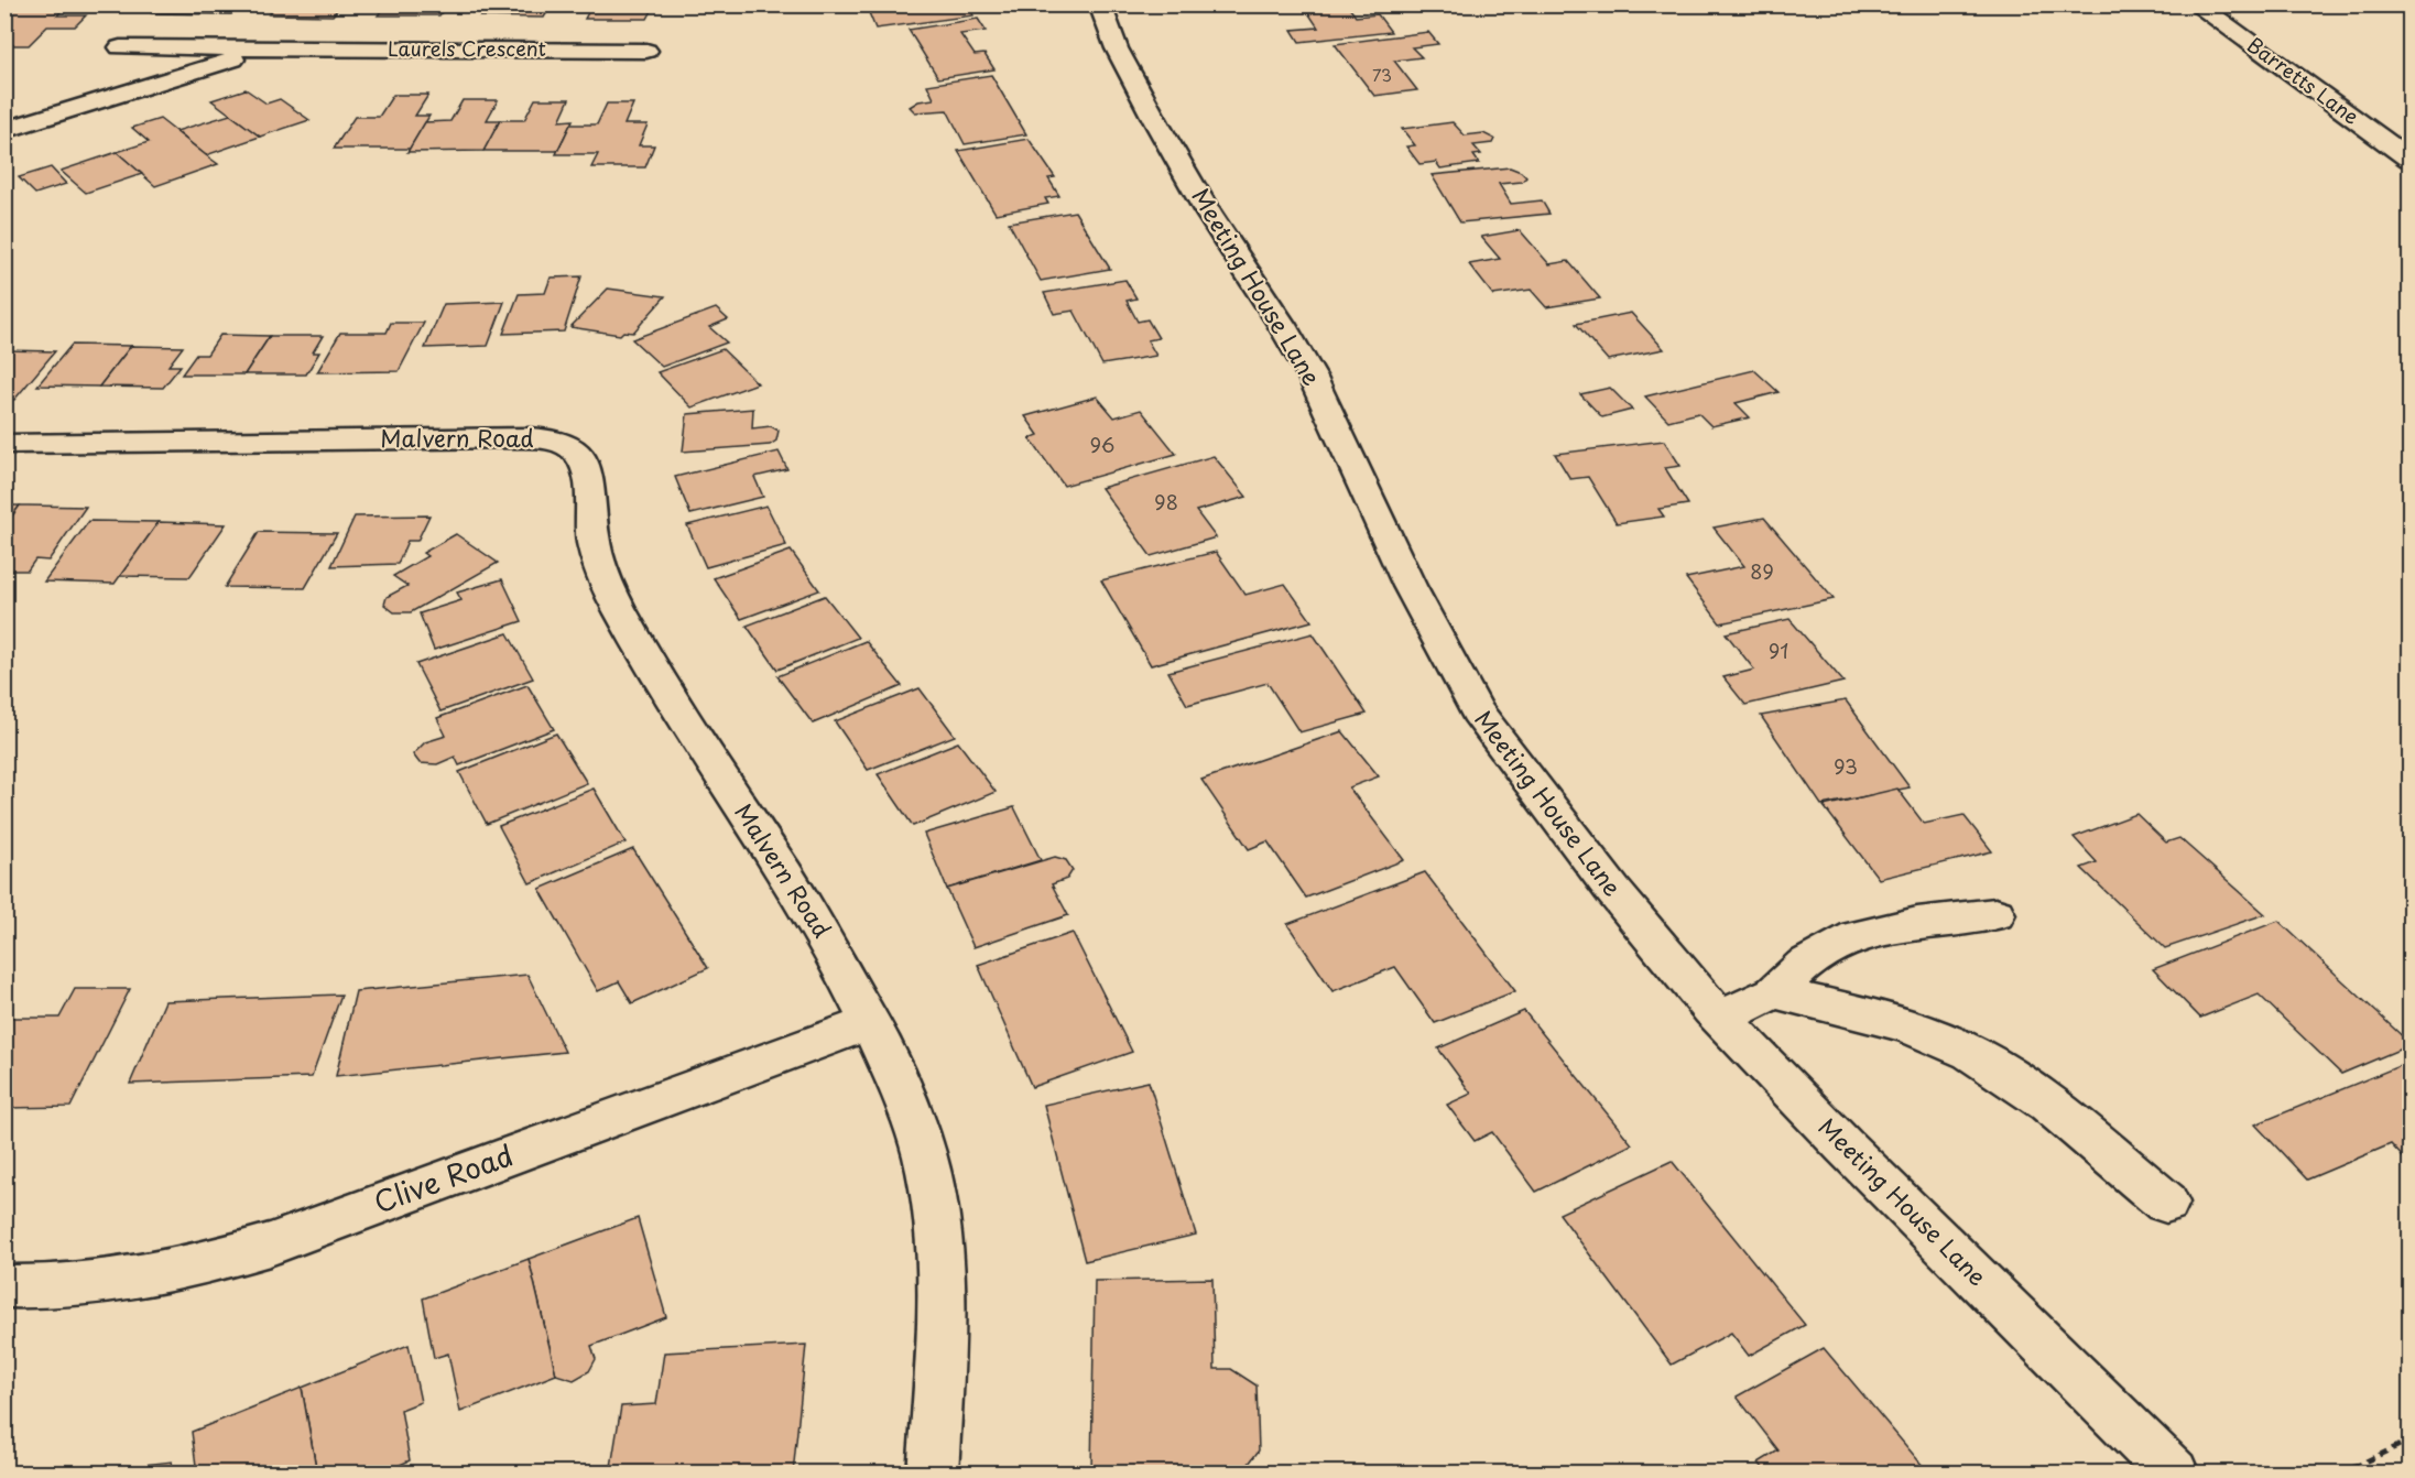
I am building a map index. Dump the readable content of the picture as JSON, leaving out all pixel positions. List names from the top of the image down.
{
  "streets": {
    "street": [
      "Laurels Crescent",
      "Barretts Lane",
      "Meeting House Lane",
      "Malvern Road",
      "Clive Road"
    ]
  },
  "crossings": [
    ["Malvern Road", "Clive Road"]
  ],
  "house_numbers": [
    "73",
    "96",
    "98",
    "89",
    "91",
    "93"
  ]
}
